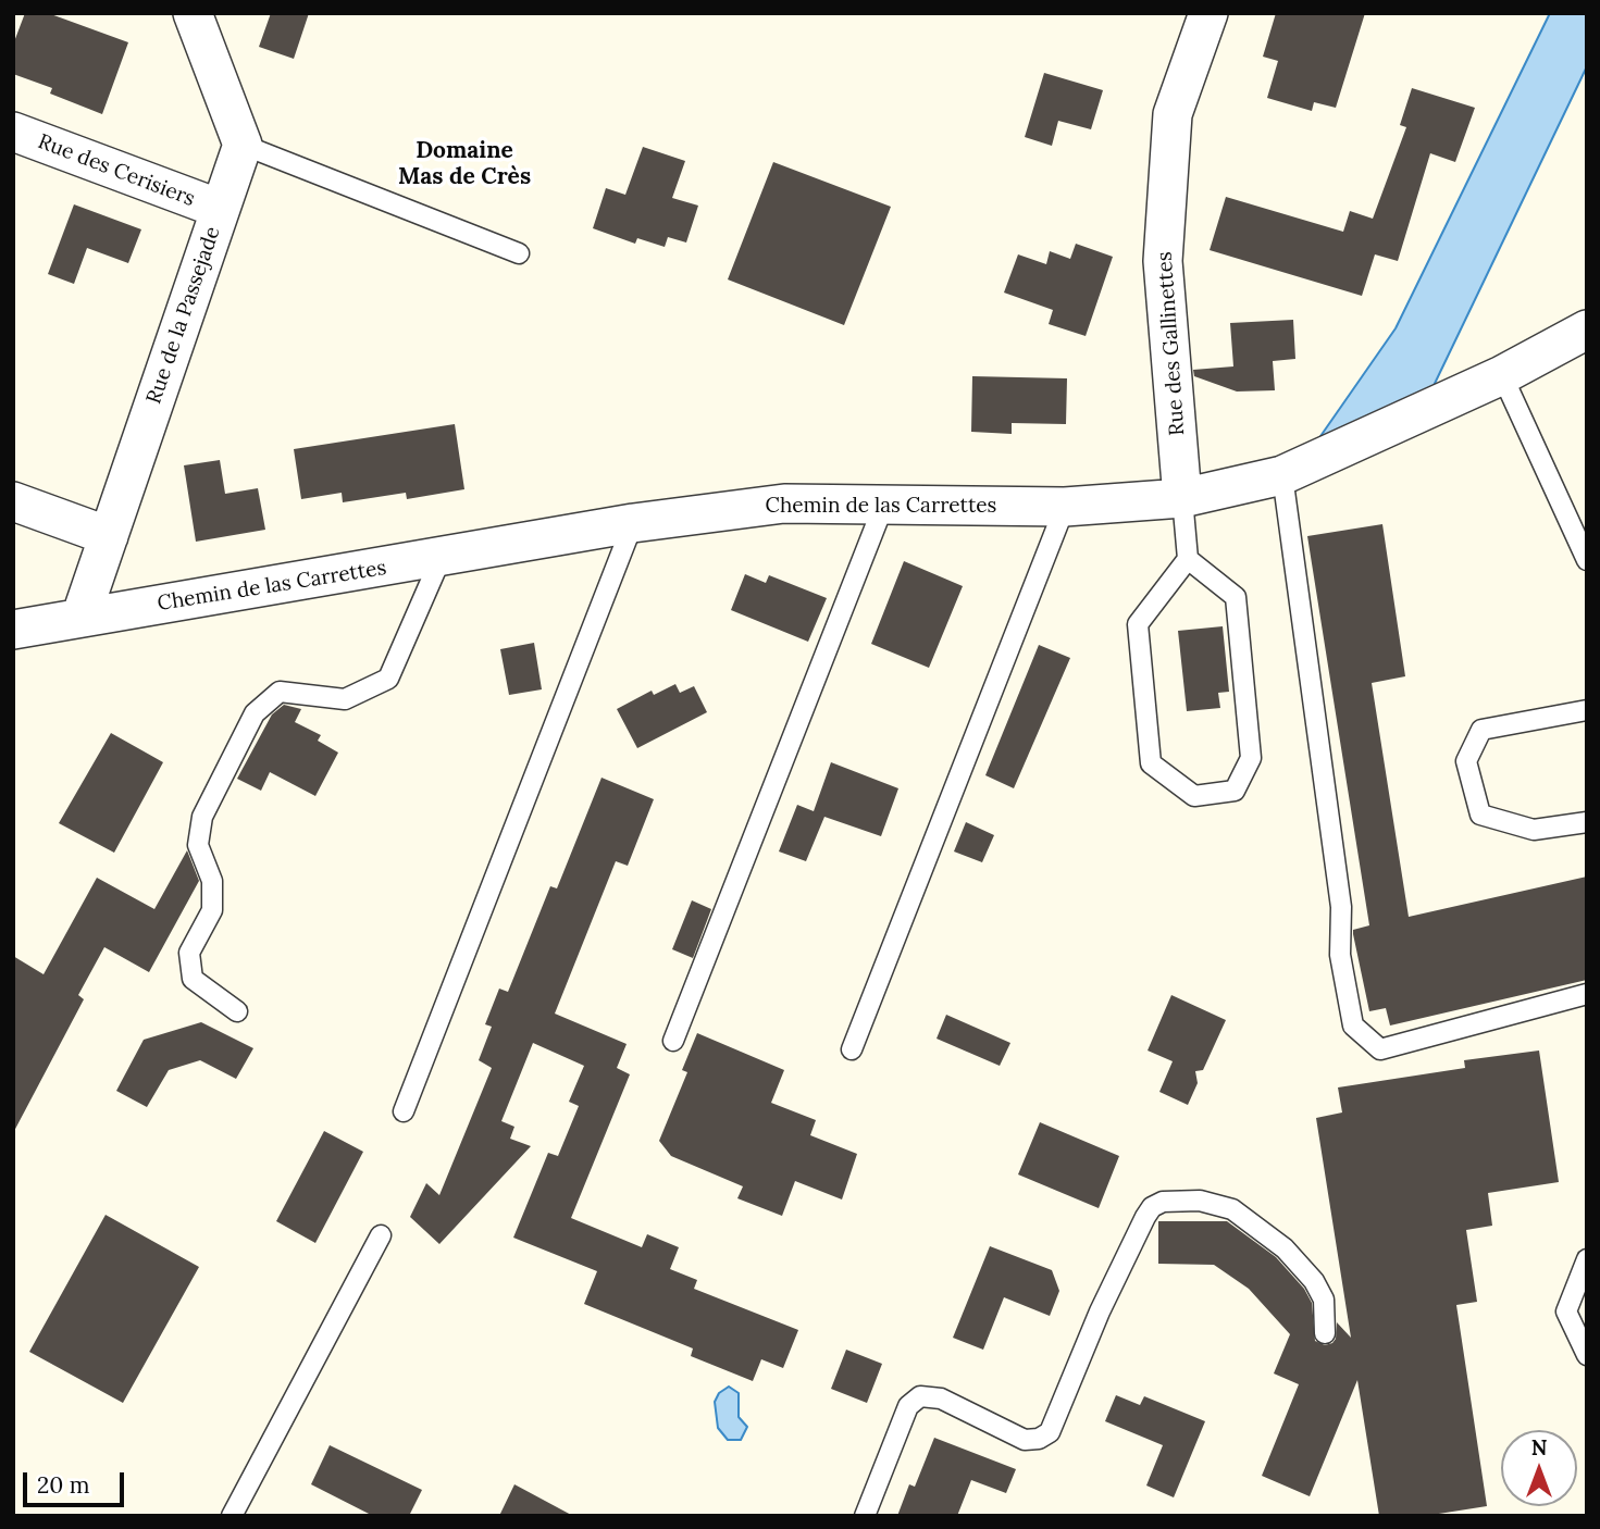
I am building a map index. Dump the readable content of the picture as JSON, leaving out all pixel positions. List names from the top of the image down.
{
  "streets": {
    "street": [
      "Rue des Cerisiers",
      "Rue de la Passejade",
      "Rue des Gallinettes",
      "Chemin de las Carrettes"
    ]
  },
  "crossings": [
    ["Rue des Cerisiers", "Rue de la Passejade"],
    ["Rue de la Passejade", "Chemin de las Carrettes"],
    ["Rue des Gallinettes", "Chemin de las Carrettes"]
  ],
  "districts": ["Domaine Mas de Crès"],
  "scale_bar": "20 m",
  "north": "top"
}
